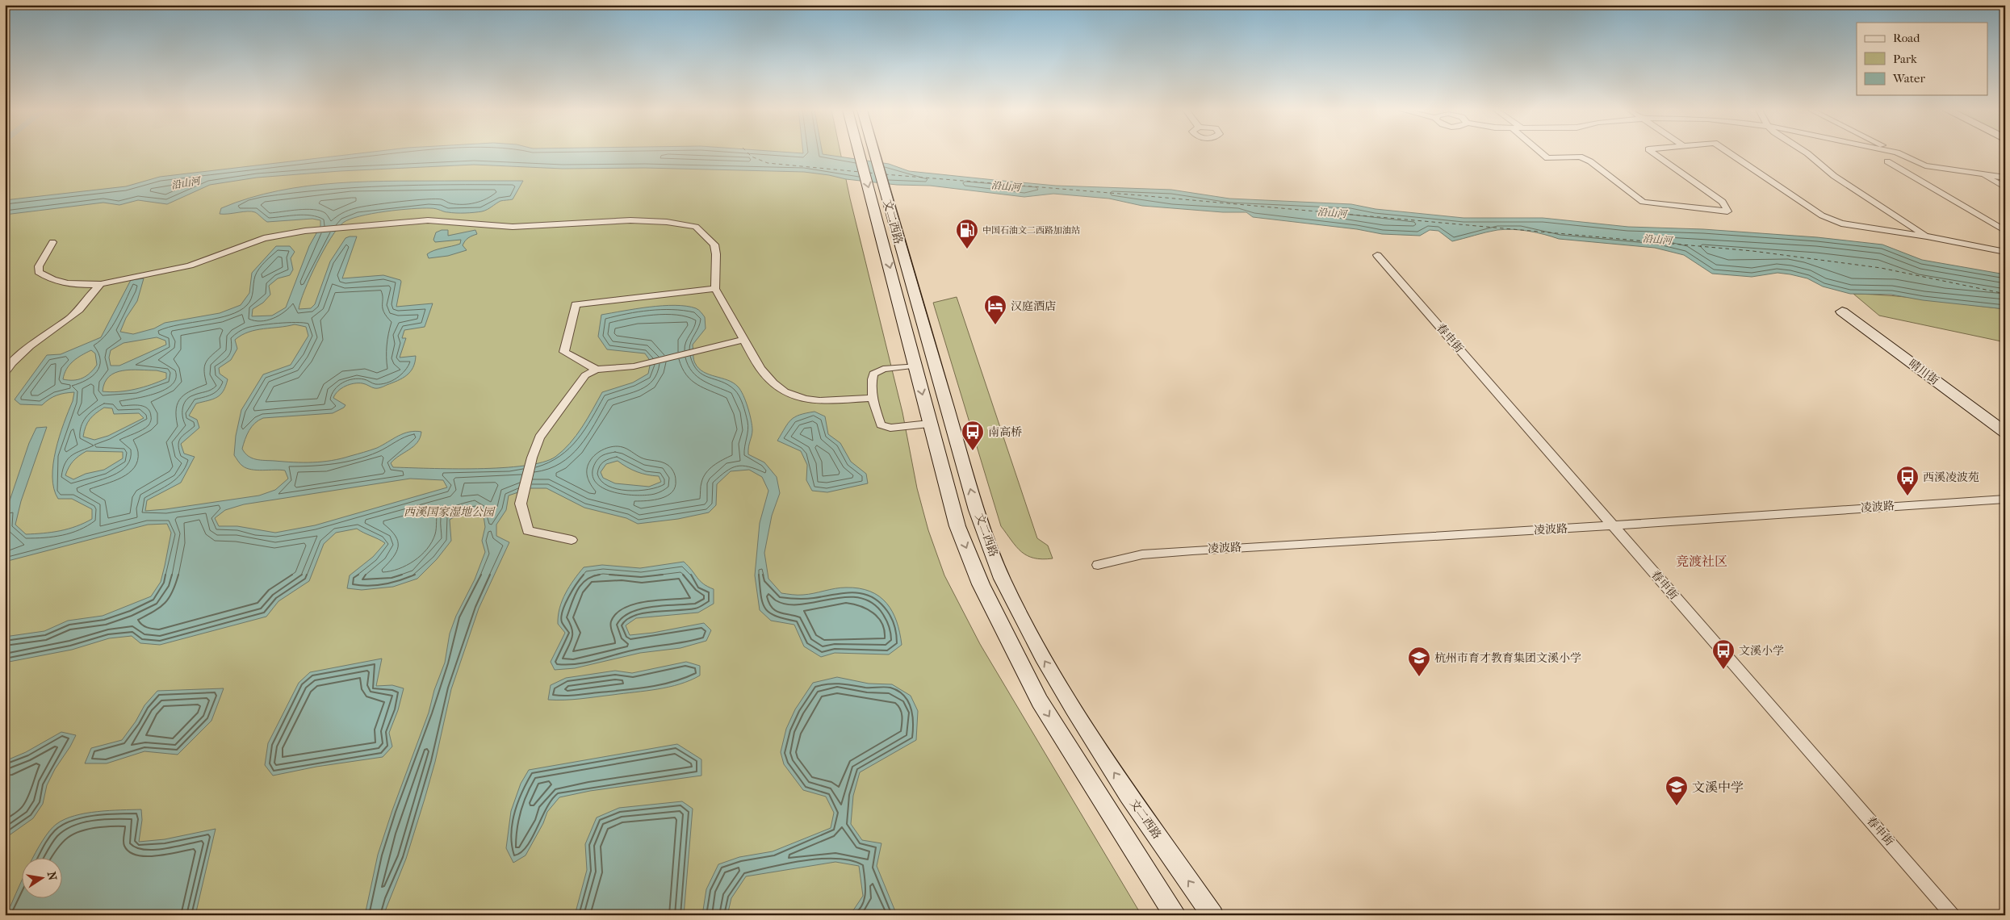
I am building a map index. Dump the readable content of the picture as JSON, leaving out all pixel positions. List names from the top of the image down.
{
  "streets": {
    "main road": ["文二西路", "晴川街"],
    "street": ["春申街", "凌波路"]
  },
  "crossings": [
    ["春申街", "凌波路"]
  ],
  "districts": ["竞渡社区"],
  "water": ["沿山河"],
  "parks": ["西溪国家湿地公园"],
  "places": {
    "fuel station": ["中国石油文二西路加油站"],
    "hotel": ["汉庭酒店"],
    "bus stop": ["南高桥", "西溪凌波苑", "文溪小学"],
    "school or university": ["杭州市育才教育集团文溪小学", "文溪中学"]
  },
  "legend": ["Road", "Park", "Water"],
  "north": "right"
}
